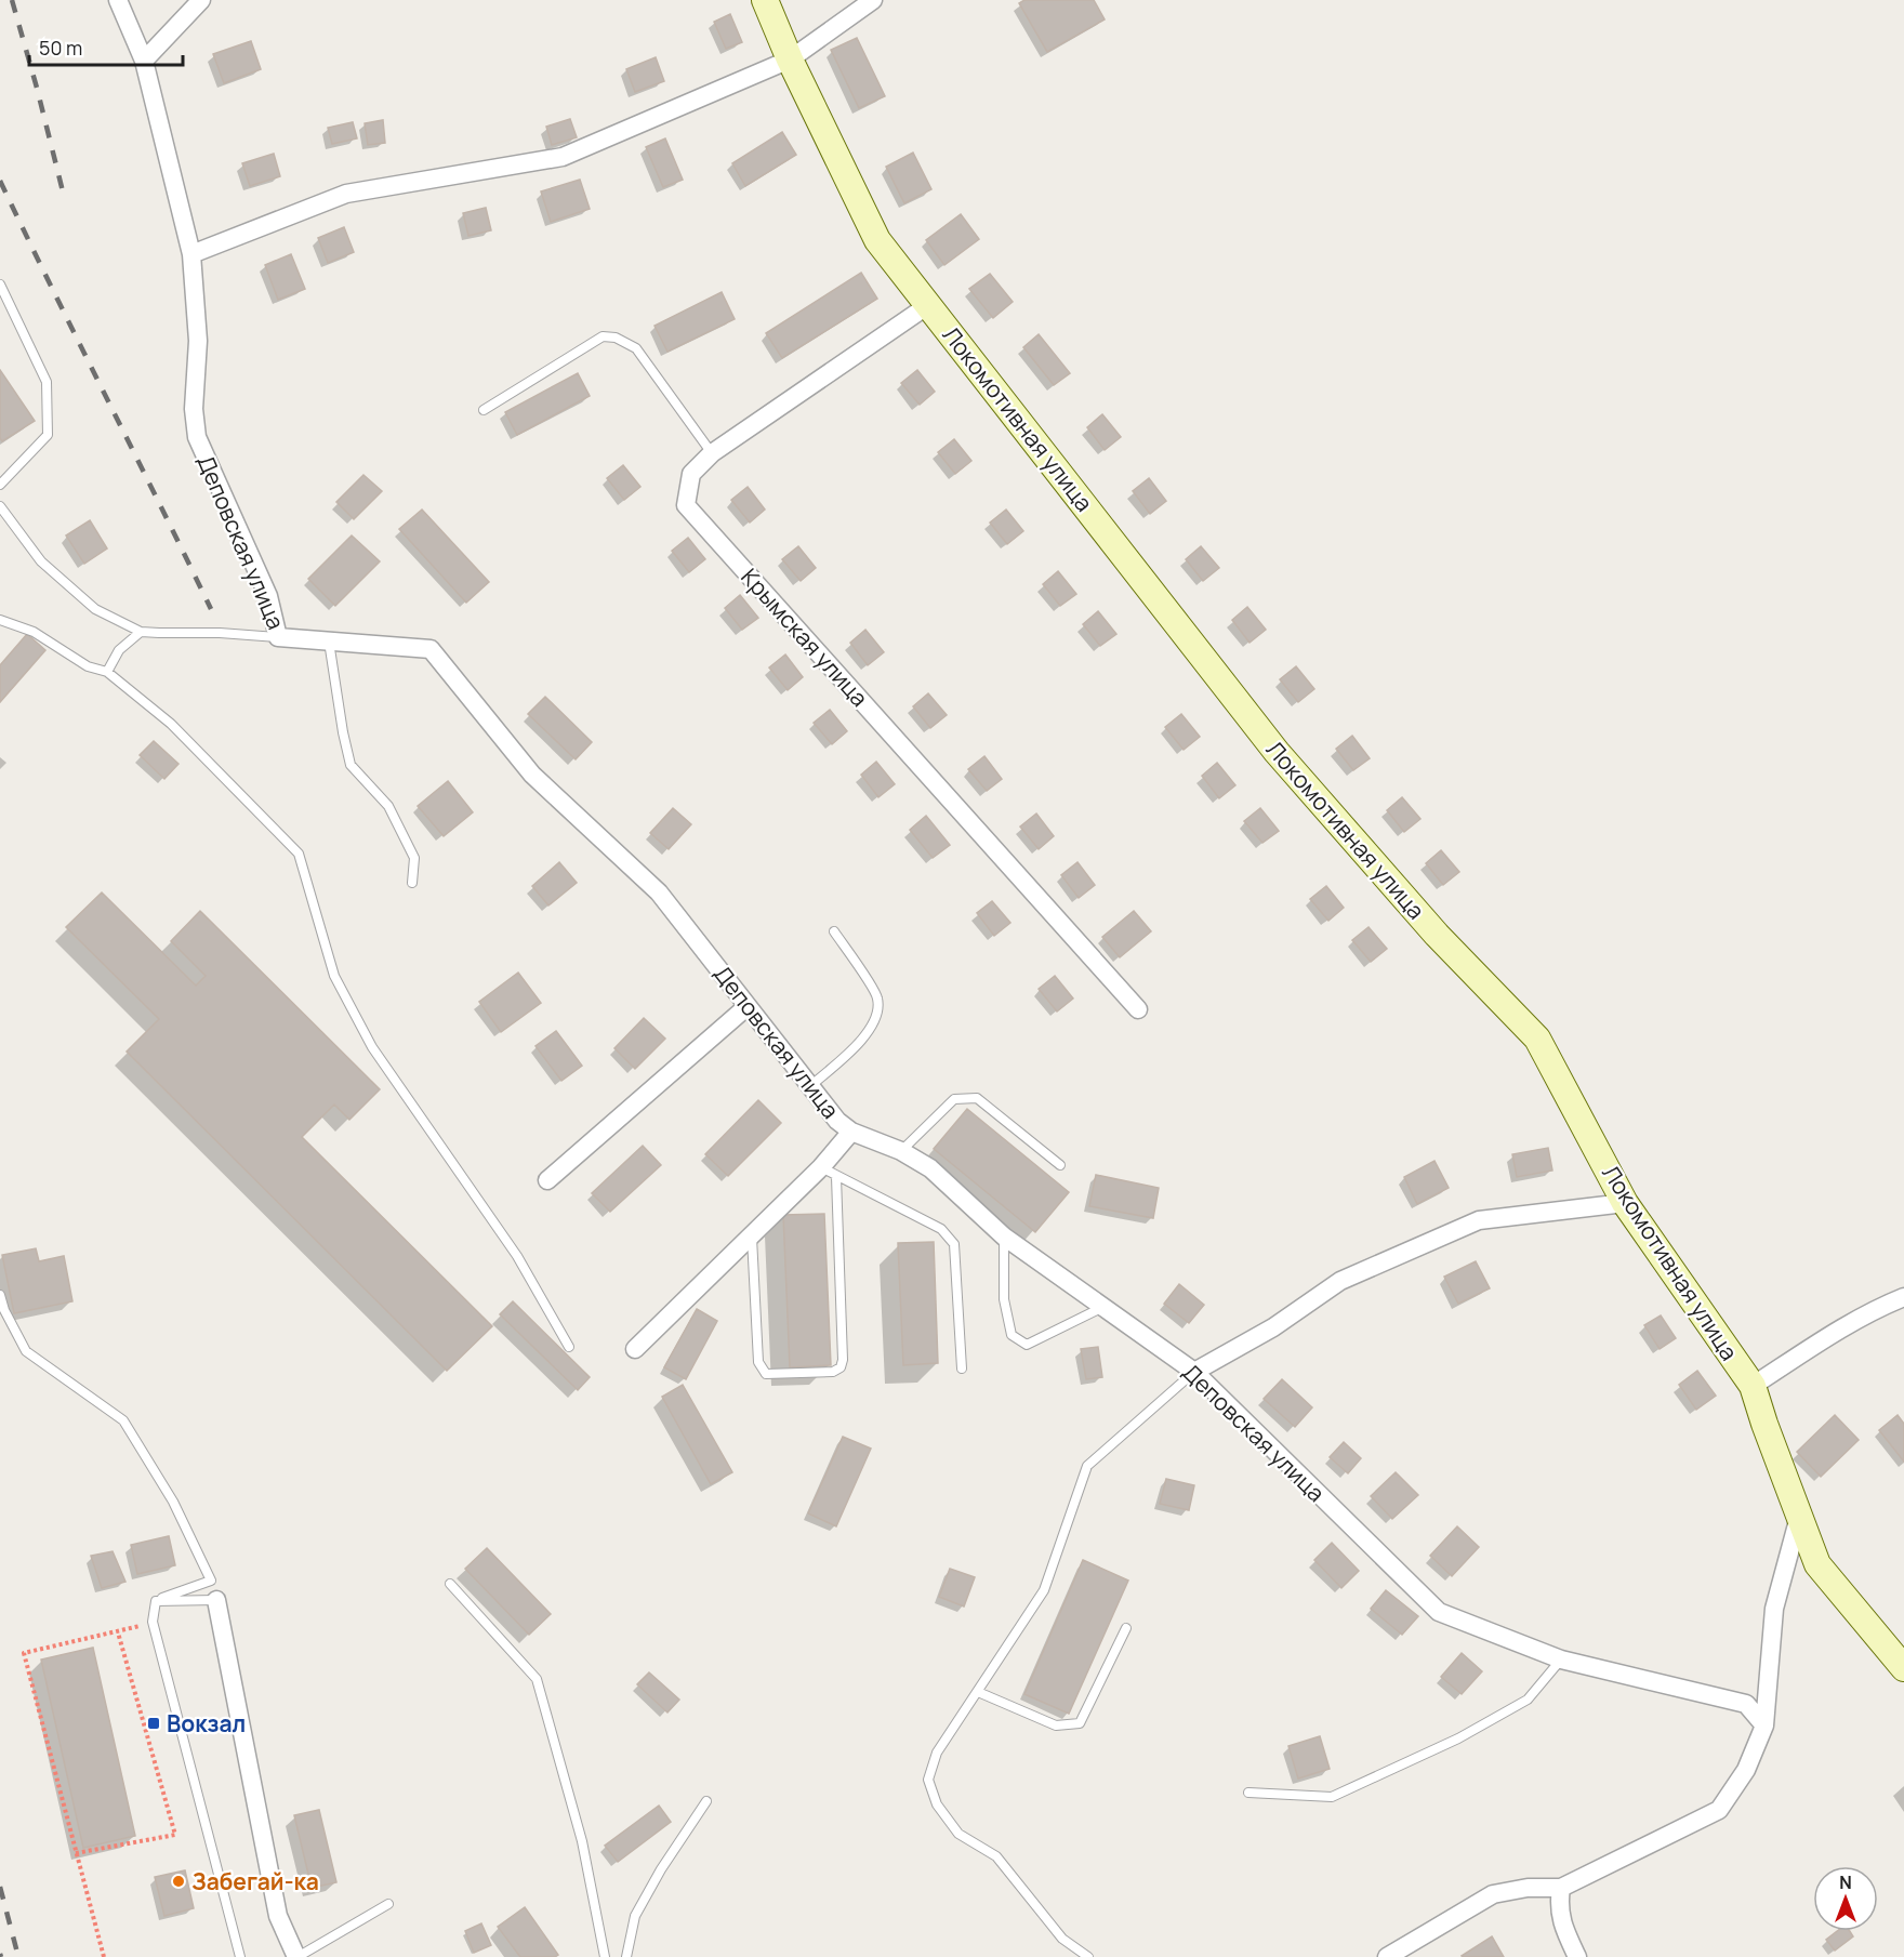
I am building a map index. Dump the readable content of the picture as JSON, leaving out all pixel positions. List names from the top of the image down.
{
  "streets": {
    "street": ["Локомотивная улица", "Деповская улица", "Крымская улица"]
  },
  "crossings": [
    ["Локомотивная улица", "Крымская улица"]
  ],
  "places": {
    "transit": ["Вокзал"],
    "other": ["Забегай-ка"]
  },
  "scale_bar": "50 m",
  "north": "top"
}
